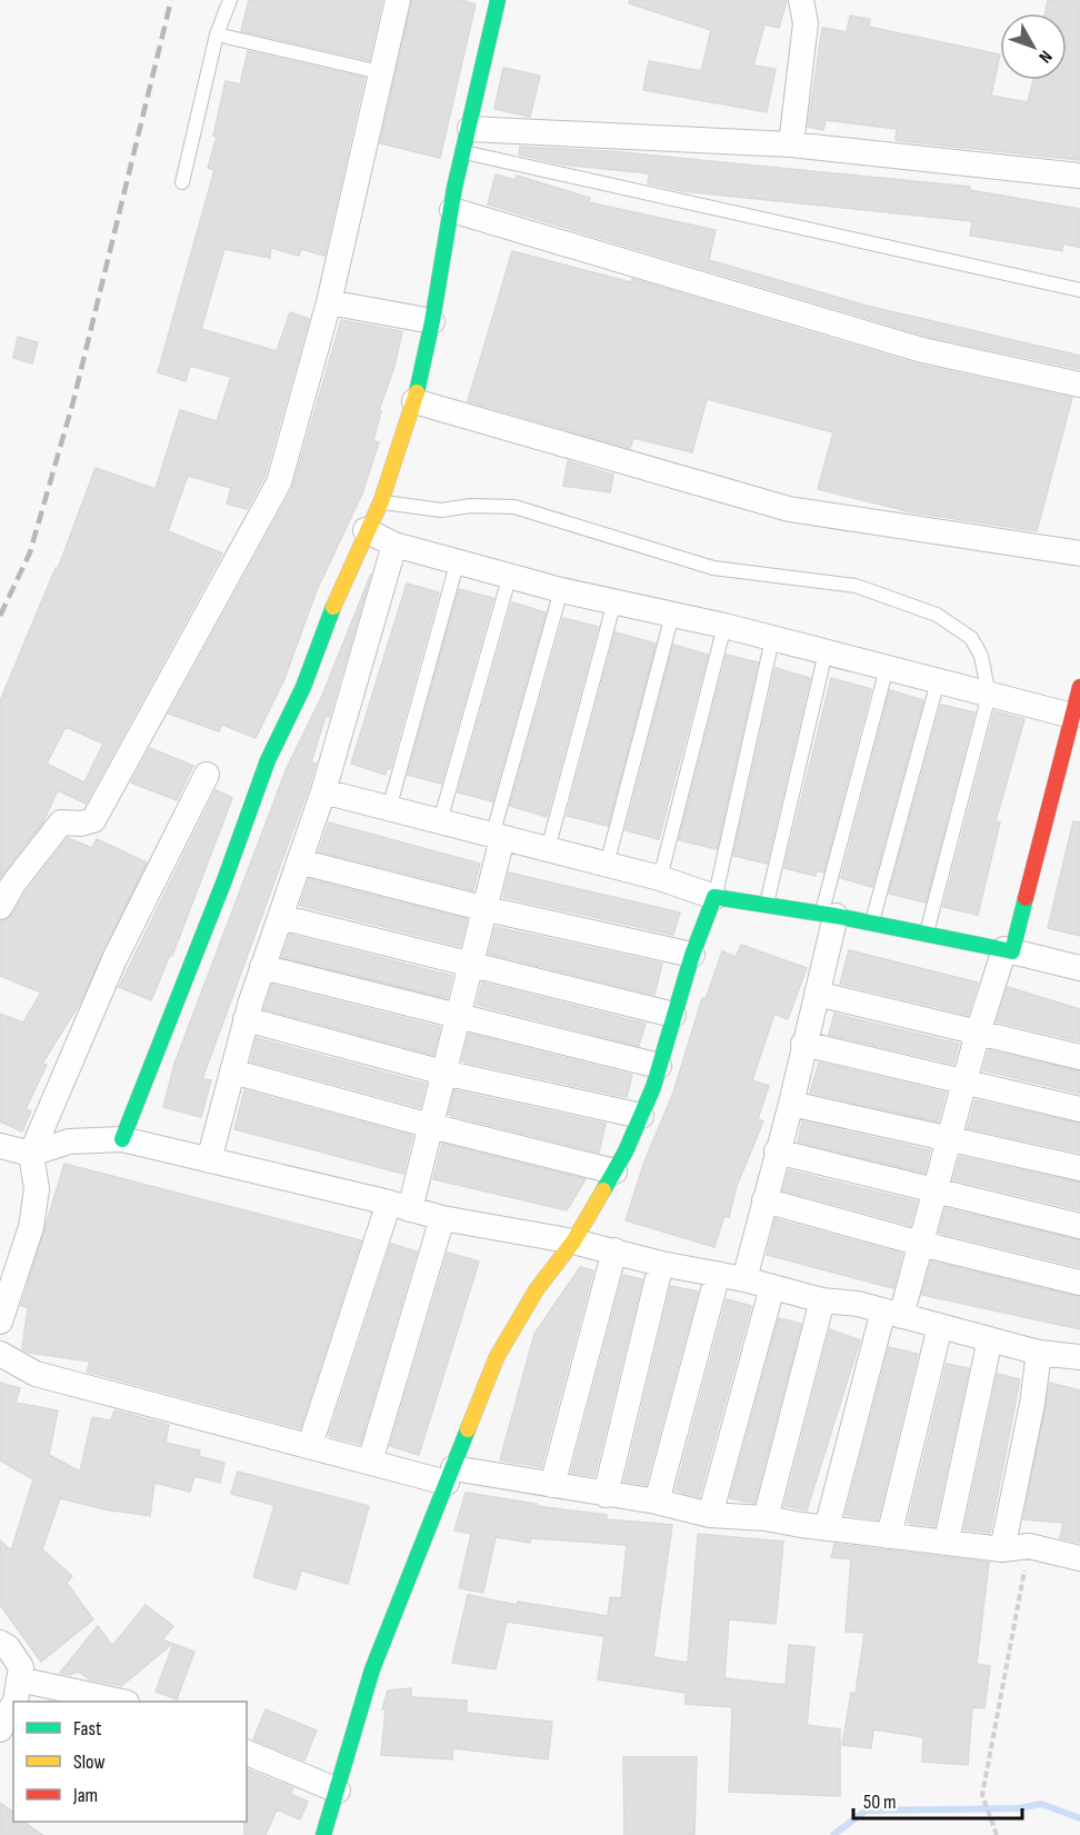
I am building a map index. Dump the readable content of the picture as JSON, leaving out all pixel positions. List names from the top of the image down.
{
  "legend": ["Fast", "Slow", "Jam"],
  "scale_bar": "50 m",
  "north": "bottom right"
}
